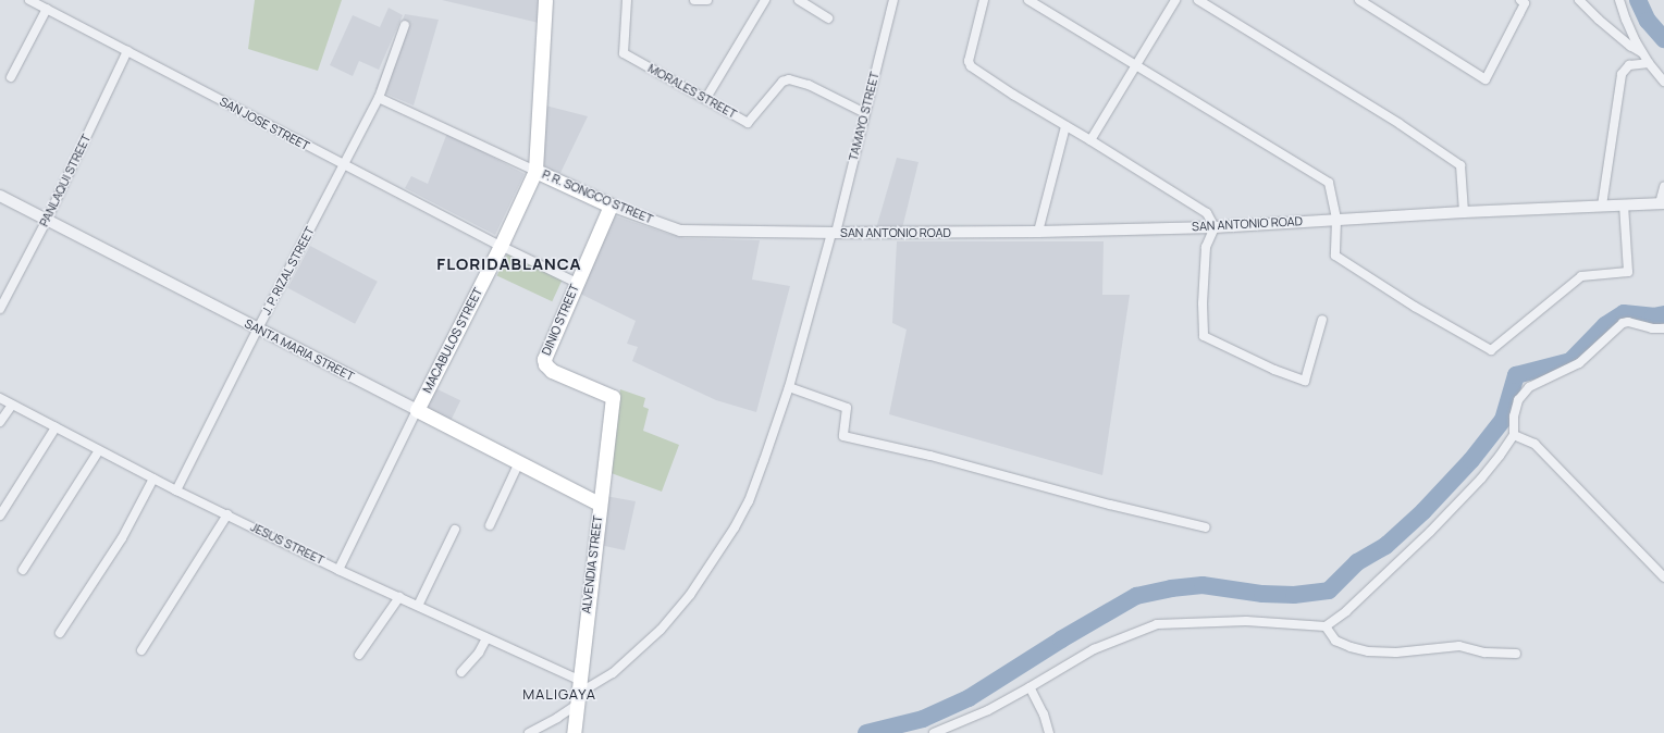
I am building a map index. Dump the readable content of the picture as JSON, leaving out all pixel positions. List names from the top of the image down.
{
  "streets": {
    "main road": [
      "P. R. SONGCO STREET",
      "DINIO STREET",
      "MACABULOS STREET",
      "SANTA MARIA STREET",
      "ALVENDIA STREET"
    ],
    "street": [
      "MORALES STREET",
      "TAMAYO STREET",
      "SAN JOSE STREET",
      "PANLAQUI STREET",
      "SAN ANTONIO ROAD",
      "J. P. RIZAL STREET",
      "JESUS STREET"
    ]
  },
  "crossings": [
    ["MORALES STREET", "TAMAYO STREET"],
    ["TAMAYO STREET", "P. R. SONGCO STREET"],
    ["TAMAYO STREET", "SAN ANTONIO ROAD"],
    ["TAMAYO STREET", "JESUS STREET"],
    ["TAMAYO STREET", "ALVENDIA STREET"],
    ["SAN JOSE STREET", "PANLAQUI STREET"],
    ["SAN JOSE STREET", "J. P. RIZAL STREET"],
    ["SAN JOSE STREET", "DINIO STREET"],
    ["SAN JOSE STREET", "MACABULOS STREET"],
    ["PANLAQUI STREET", "SANTA MARIA STREET"],
    ["P. R. SONGCO STREET", "SAN ANTONIO ROAD"],
    ["P. R. SONGCO STREET", "J. P. RIZAL STREET"],
    ["P. R. SONGCO STREET", "DINIO STREET"],
    ["P. R. SONGCO STREET", "MACABULOS STREET"],
    ["J. P. RIZAL STREET", "SANTA MARIA STREET"],
    ["J. P. RIZAL STREET", "JESUS STREET"],
    ["DINIO STREET", "ALVENDIA STREET"],
    ["MACABULOS STREET", "SANTA MARIA STREET"],
    ["MACABULOS STREET", "JESUS STREET"],
    ["SANTA MARIA STREET", "ALVENDIA STREET"],
    ["JESUS STREET", "ALVENDIA STREET"]
  ],
  "districts": ["FLORIDABLANCA", "MALIGAYA"]
}
